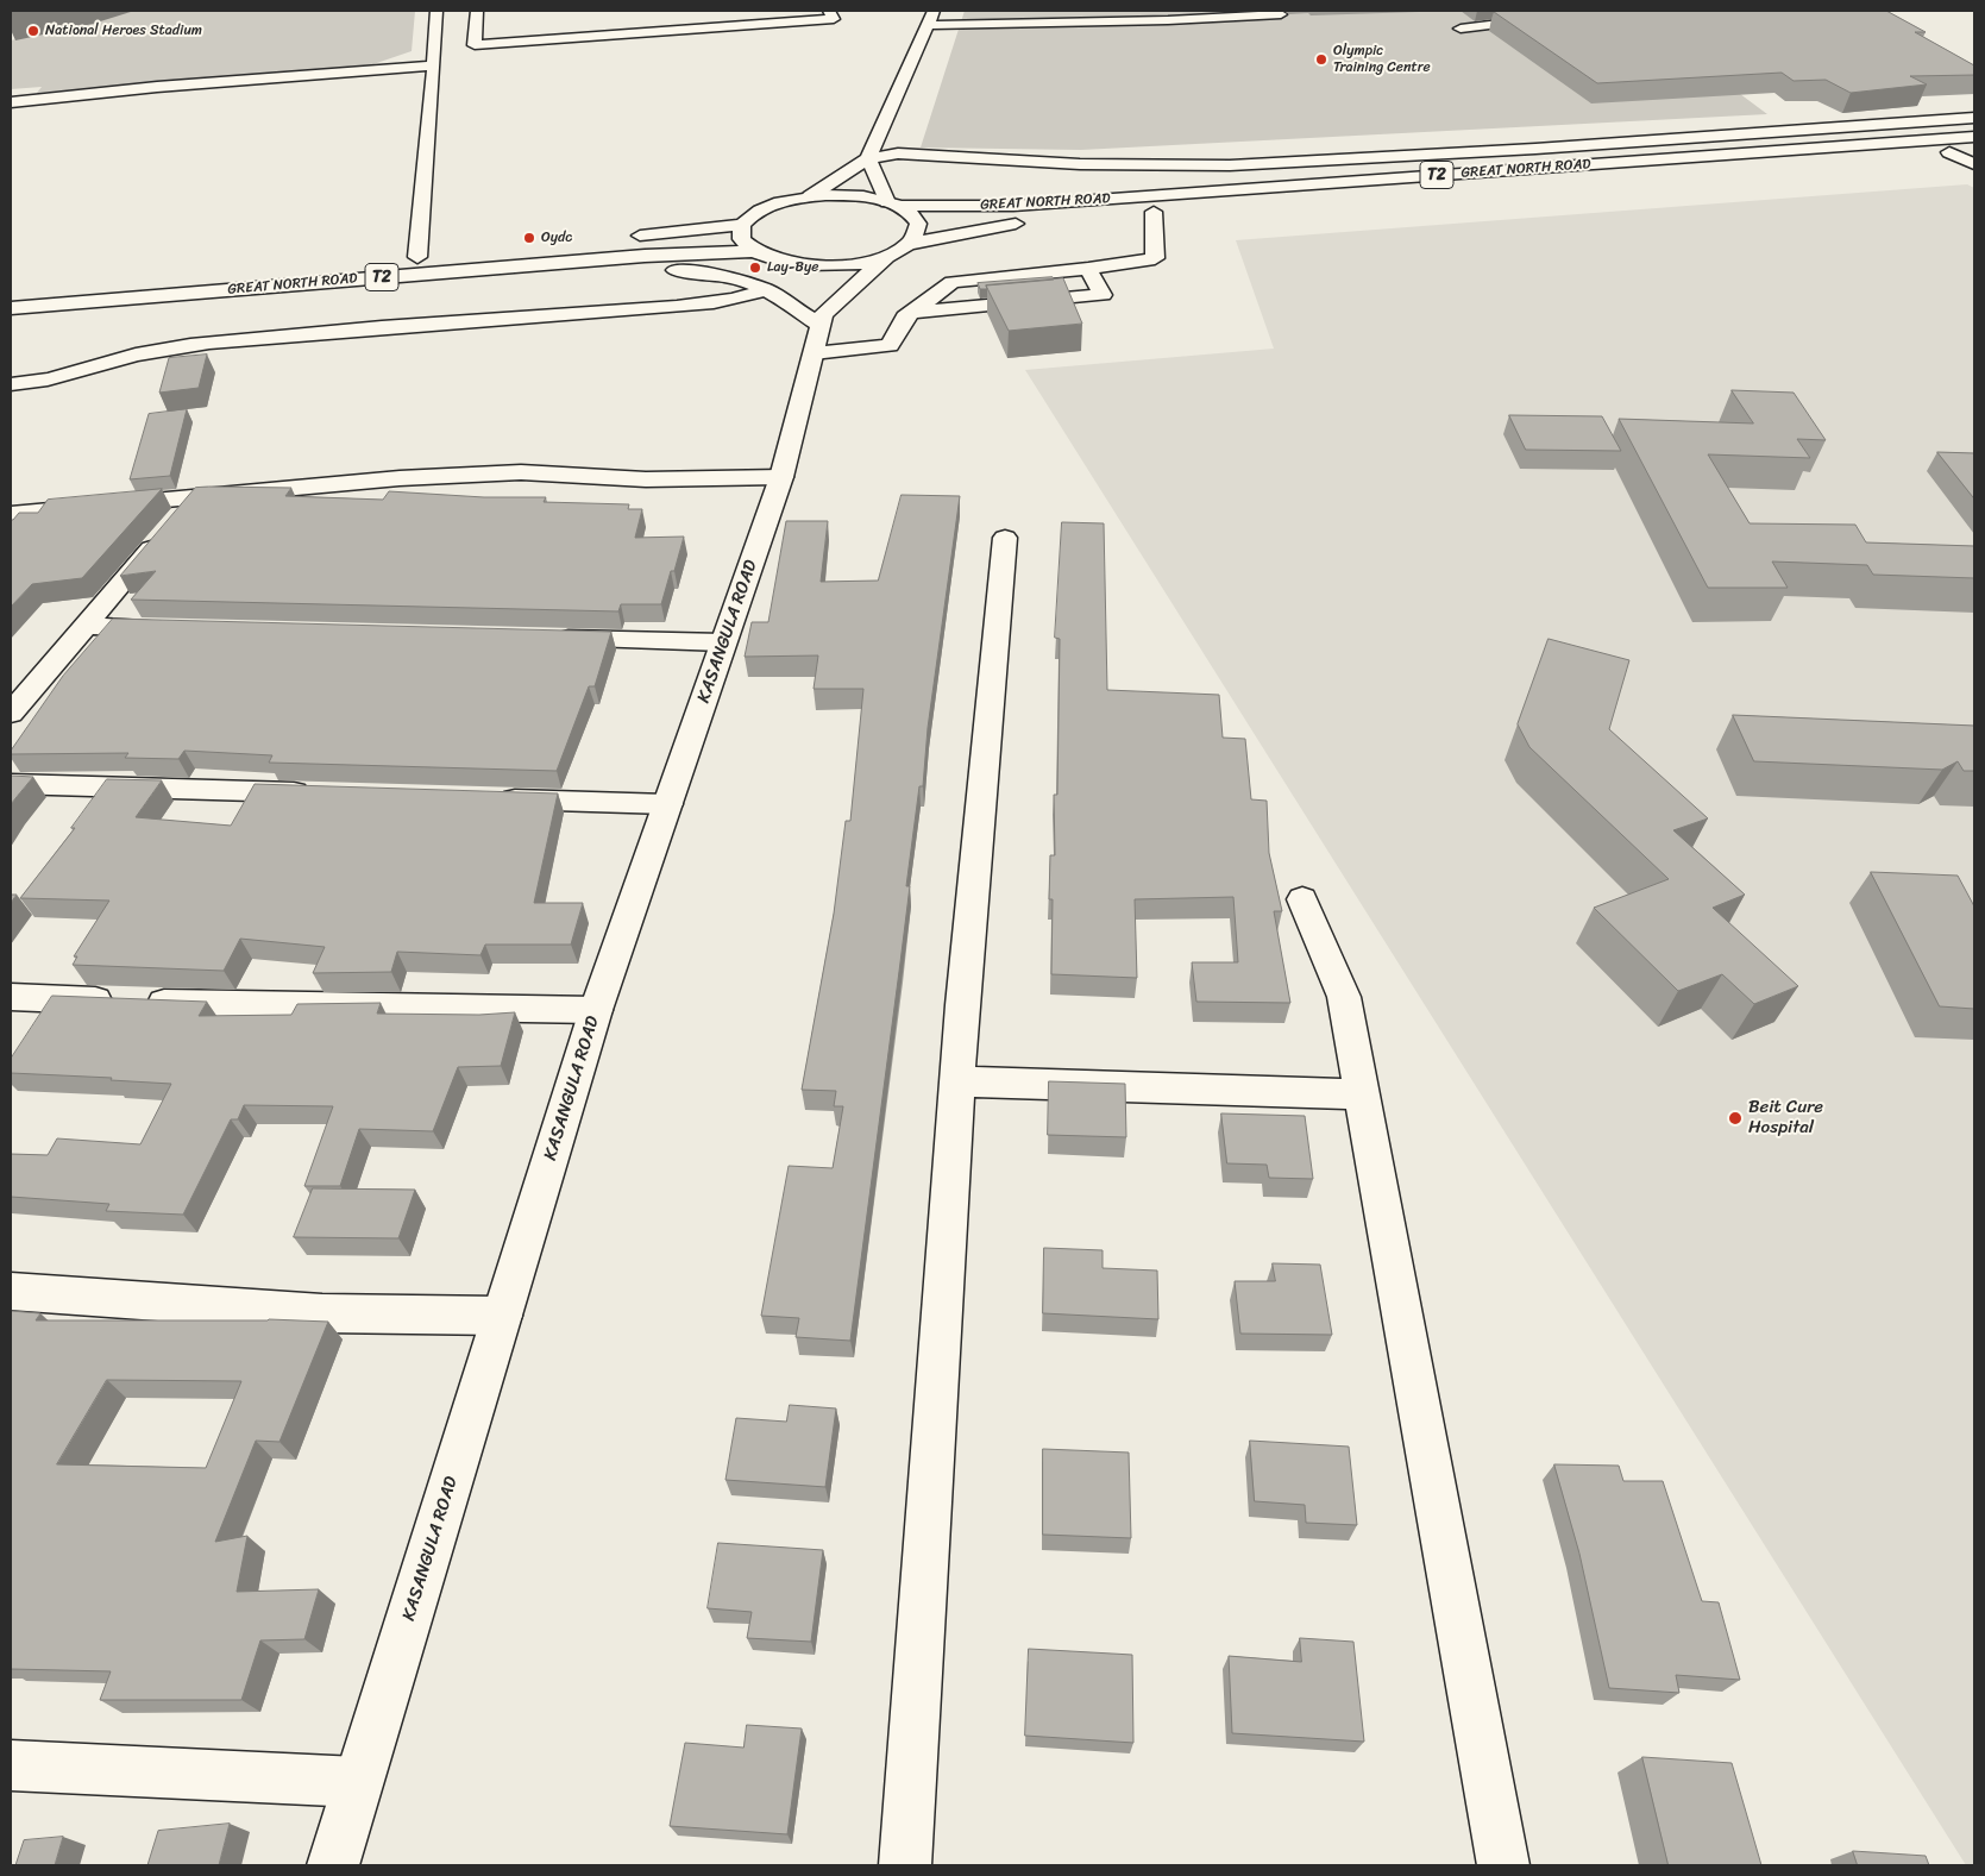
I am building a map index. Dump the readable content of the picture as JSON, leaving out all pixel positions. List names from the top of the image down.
{
  "streets": {
    "street": ["GREAT NORTH ROAD", "T2", "KASANGULA ROAD"]
  },
  "crossings": [
    ["GREAT NORTH ROAD", "T2"]
  ],
  "places": [
    "National Heroes Stadium",
    "Olympic Training Centre",
    "Oydc",
    "Lay-Bye",
    "Beit Cure Hospital"
  ]
}
